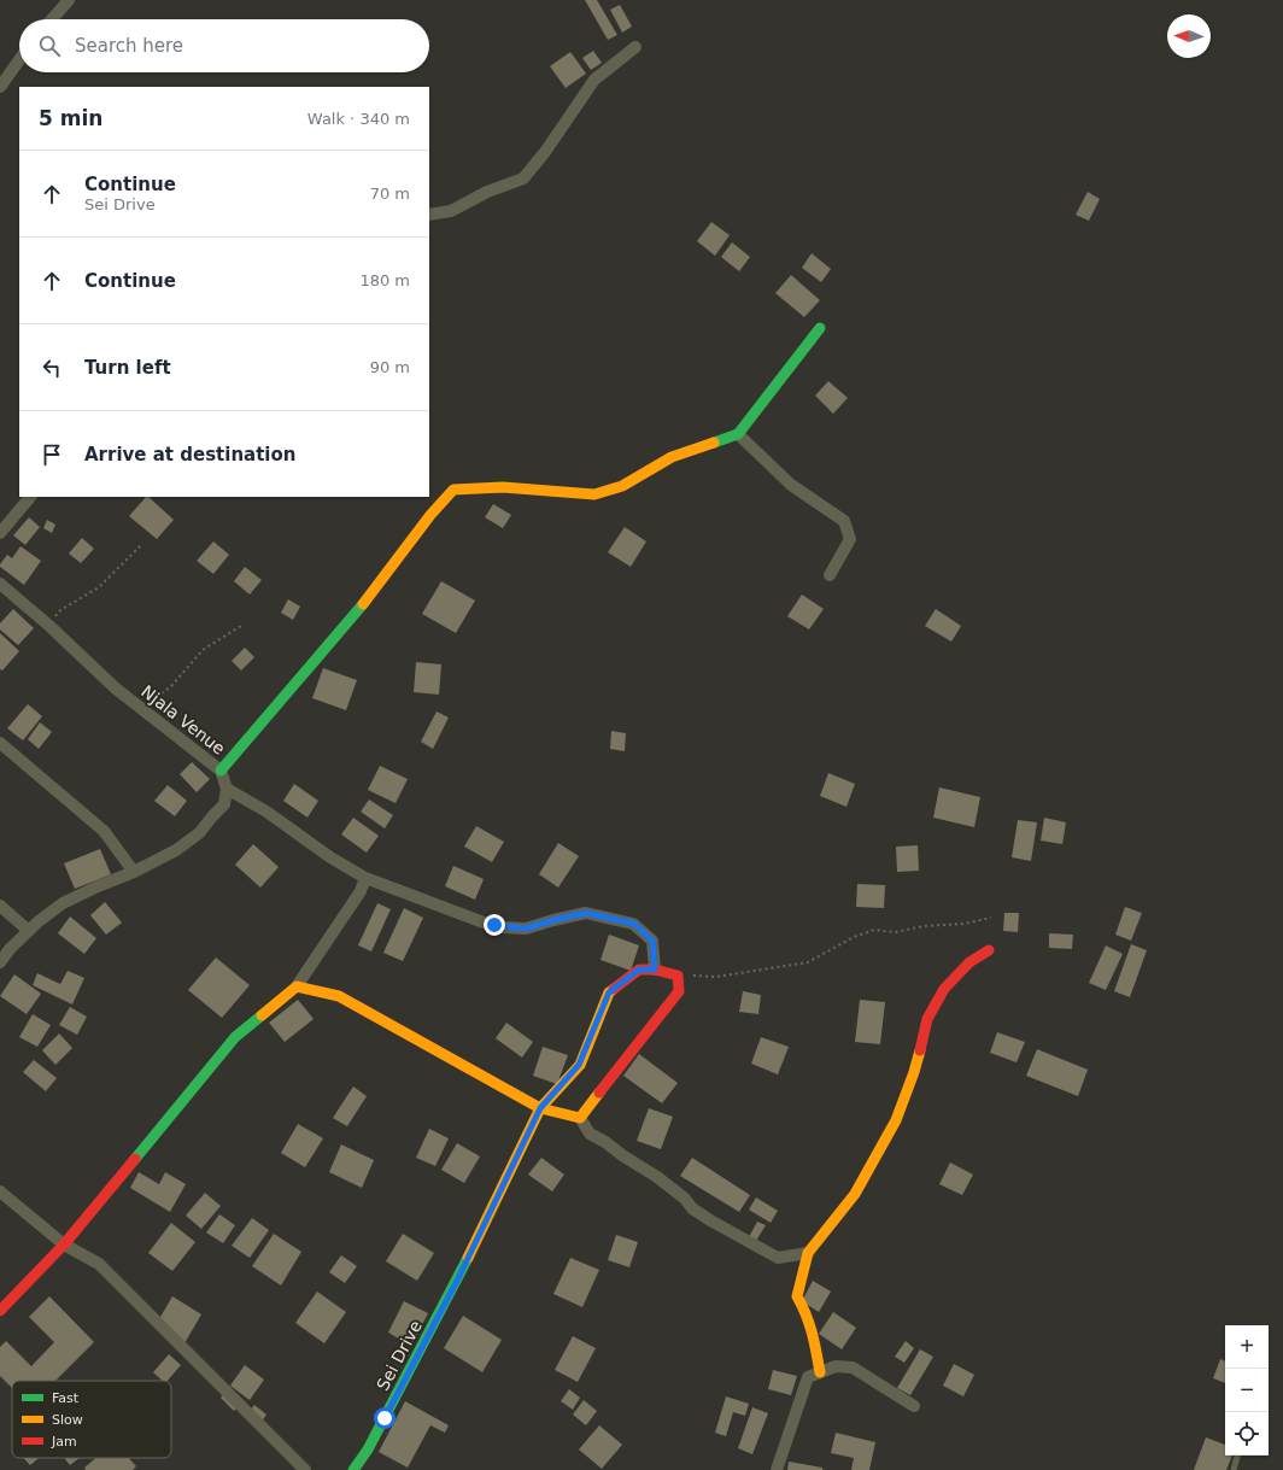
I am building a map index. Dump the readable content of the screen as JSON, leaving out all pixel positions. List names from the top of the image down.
{
  "streets": {
    "street": ["Njala Venue", "Sei Drive"]
  },
  "legend": ["Fast", "Slow", "Jam"],
  "north": "left",
  "page": {
    "search": "Search here",
    "heading": ["5 min", "Walk · 340 m"],
    "list": [
      ["Continue", "Sei Drive", "70 m"],
      ["Continue", "180 m"],
      ["Turn left", "90 m"],
      "Arrive at destination"
    ],
    "map_buttons": ["+", "−"]
  }
}
